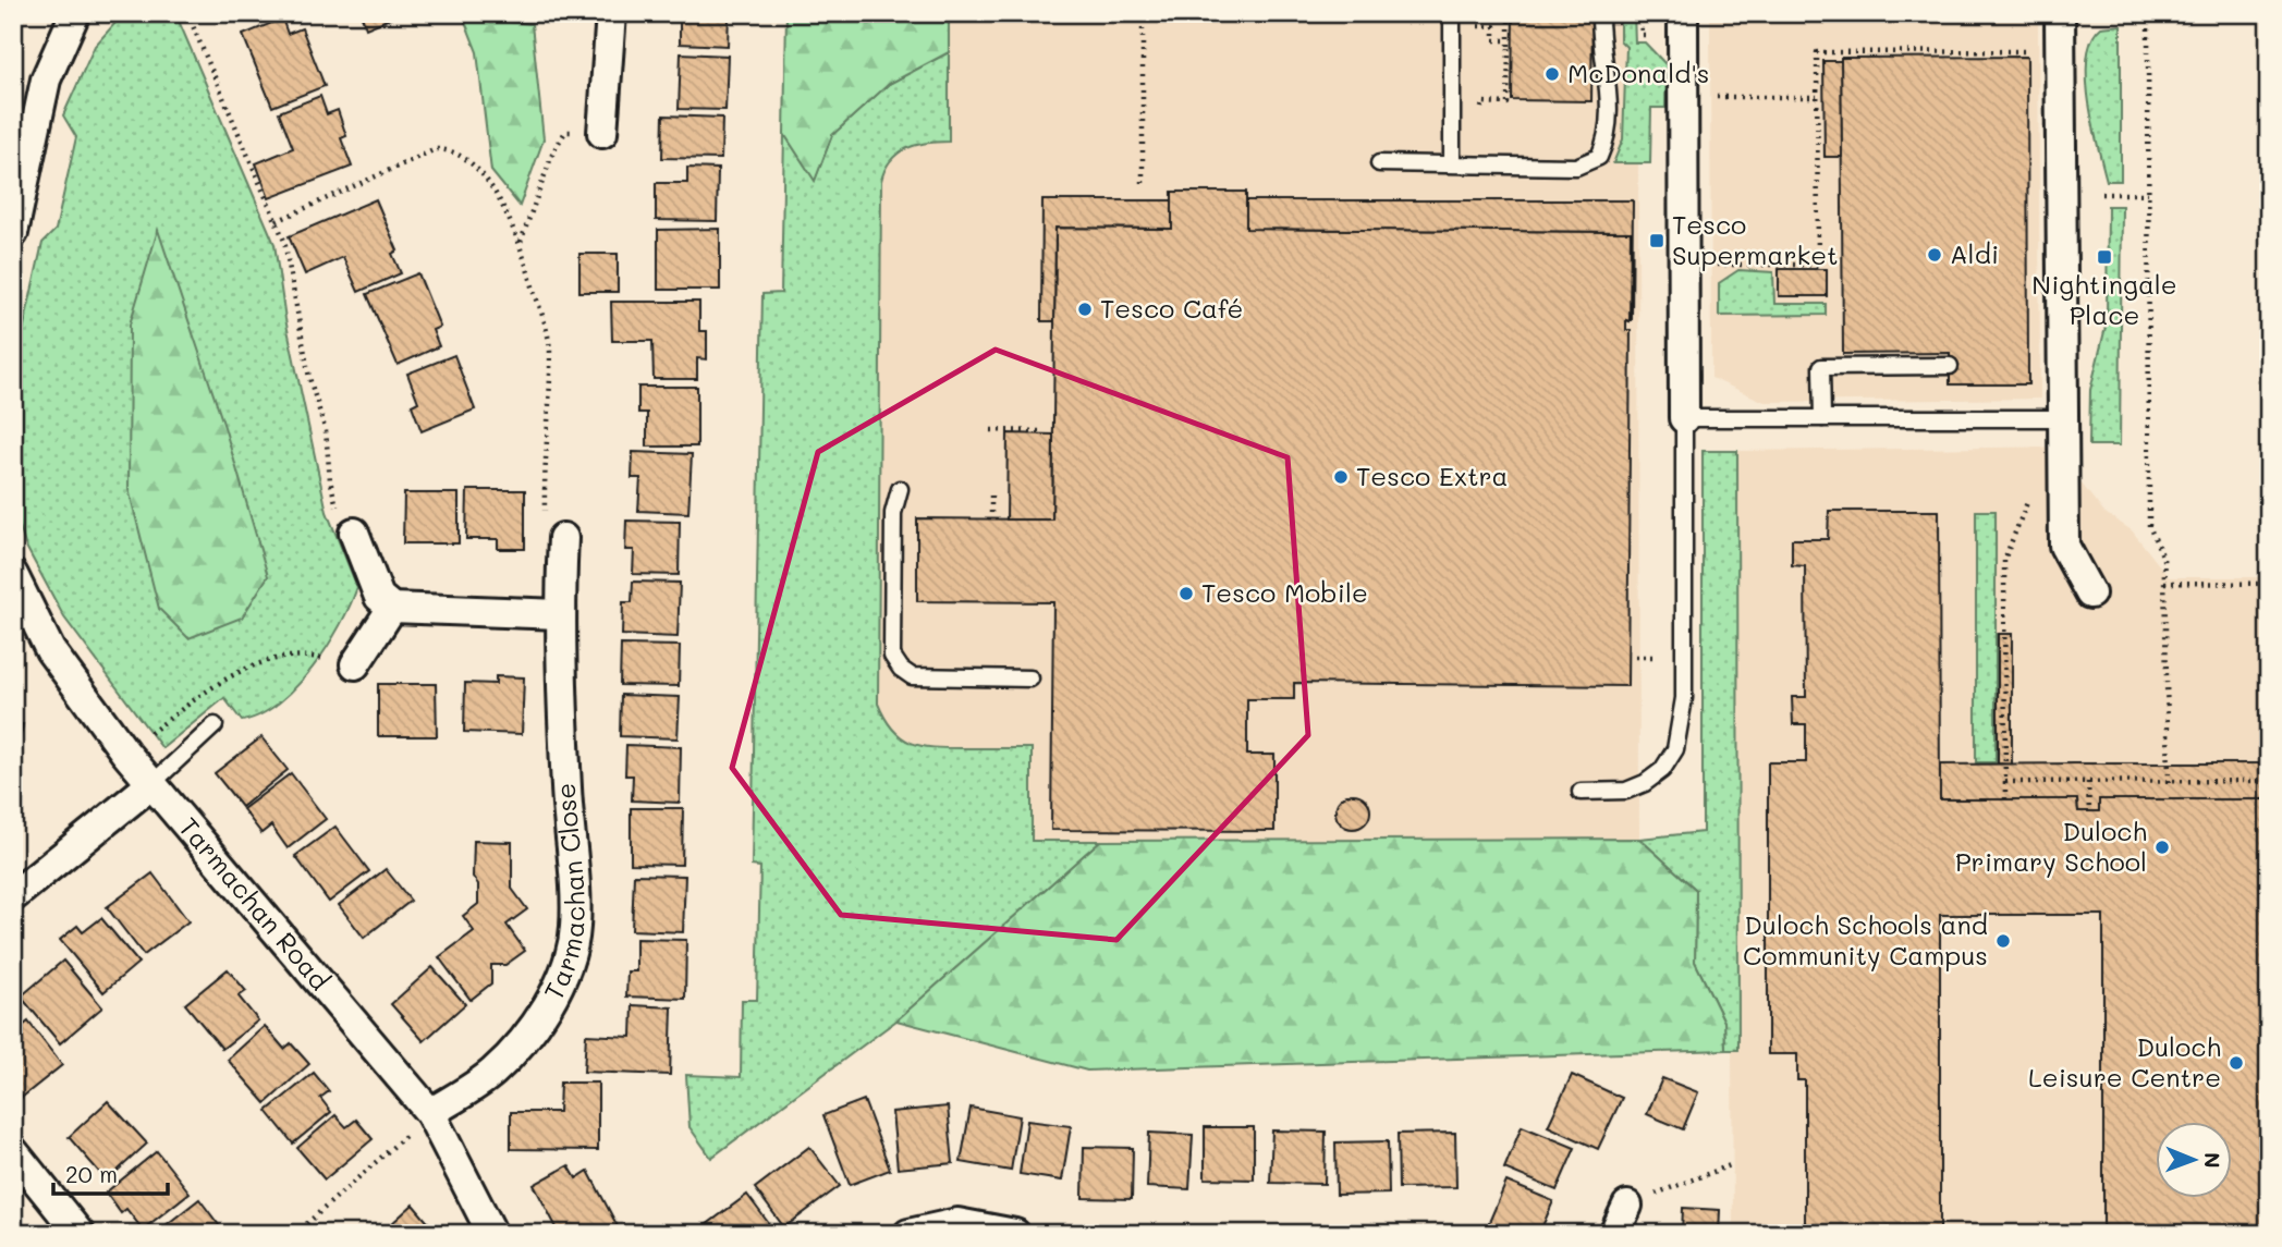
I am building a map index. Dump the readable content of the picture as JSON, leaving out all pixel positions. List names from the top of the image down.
{
  "streets": {
    "street": ["Tarmachan Close", "Tarmachan Road"]
  },
  "crossings": [
    ["Tarmachan Close", "Tarmachan Road"]
  ],
  "places": {
    "other": [
      "McDonald's",
      "Aldi",
      "Tesco Café",
      "Tesco Extra",
      "Tesco Mobile",
      "Duloch Primary School",
      "Duloch Schools and Community Campus",
      "Duloch Leisure Centre"
    ],
    "transit": ["Tesco Supermarket", "Nightingale Place"]
  },
  "scale_bar": "20 m",
  "north": "right"
}
